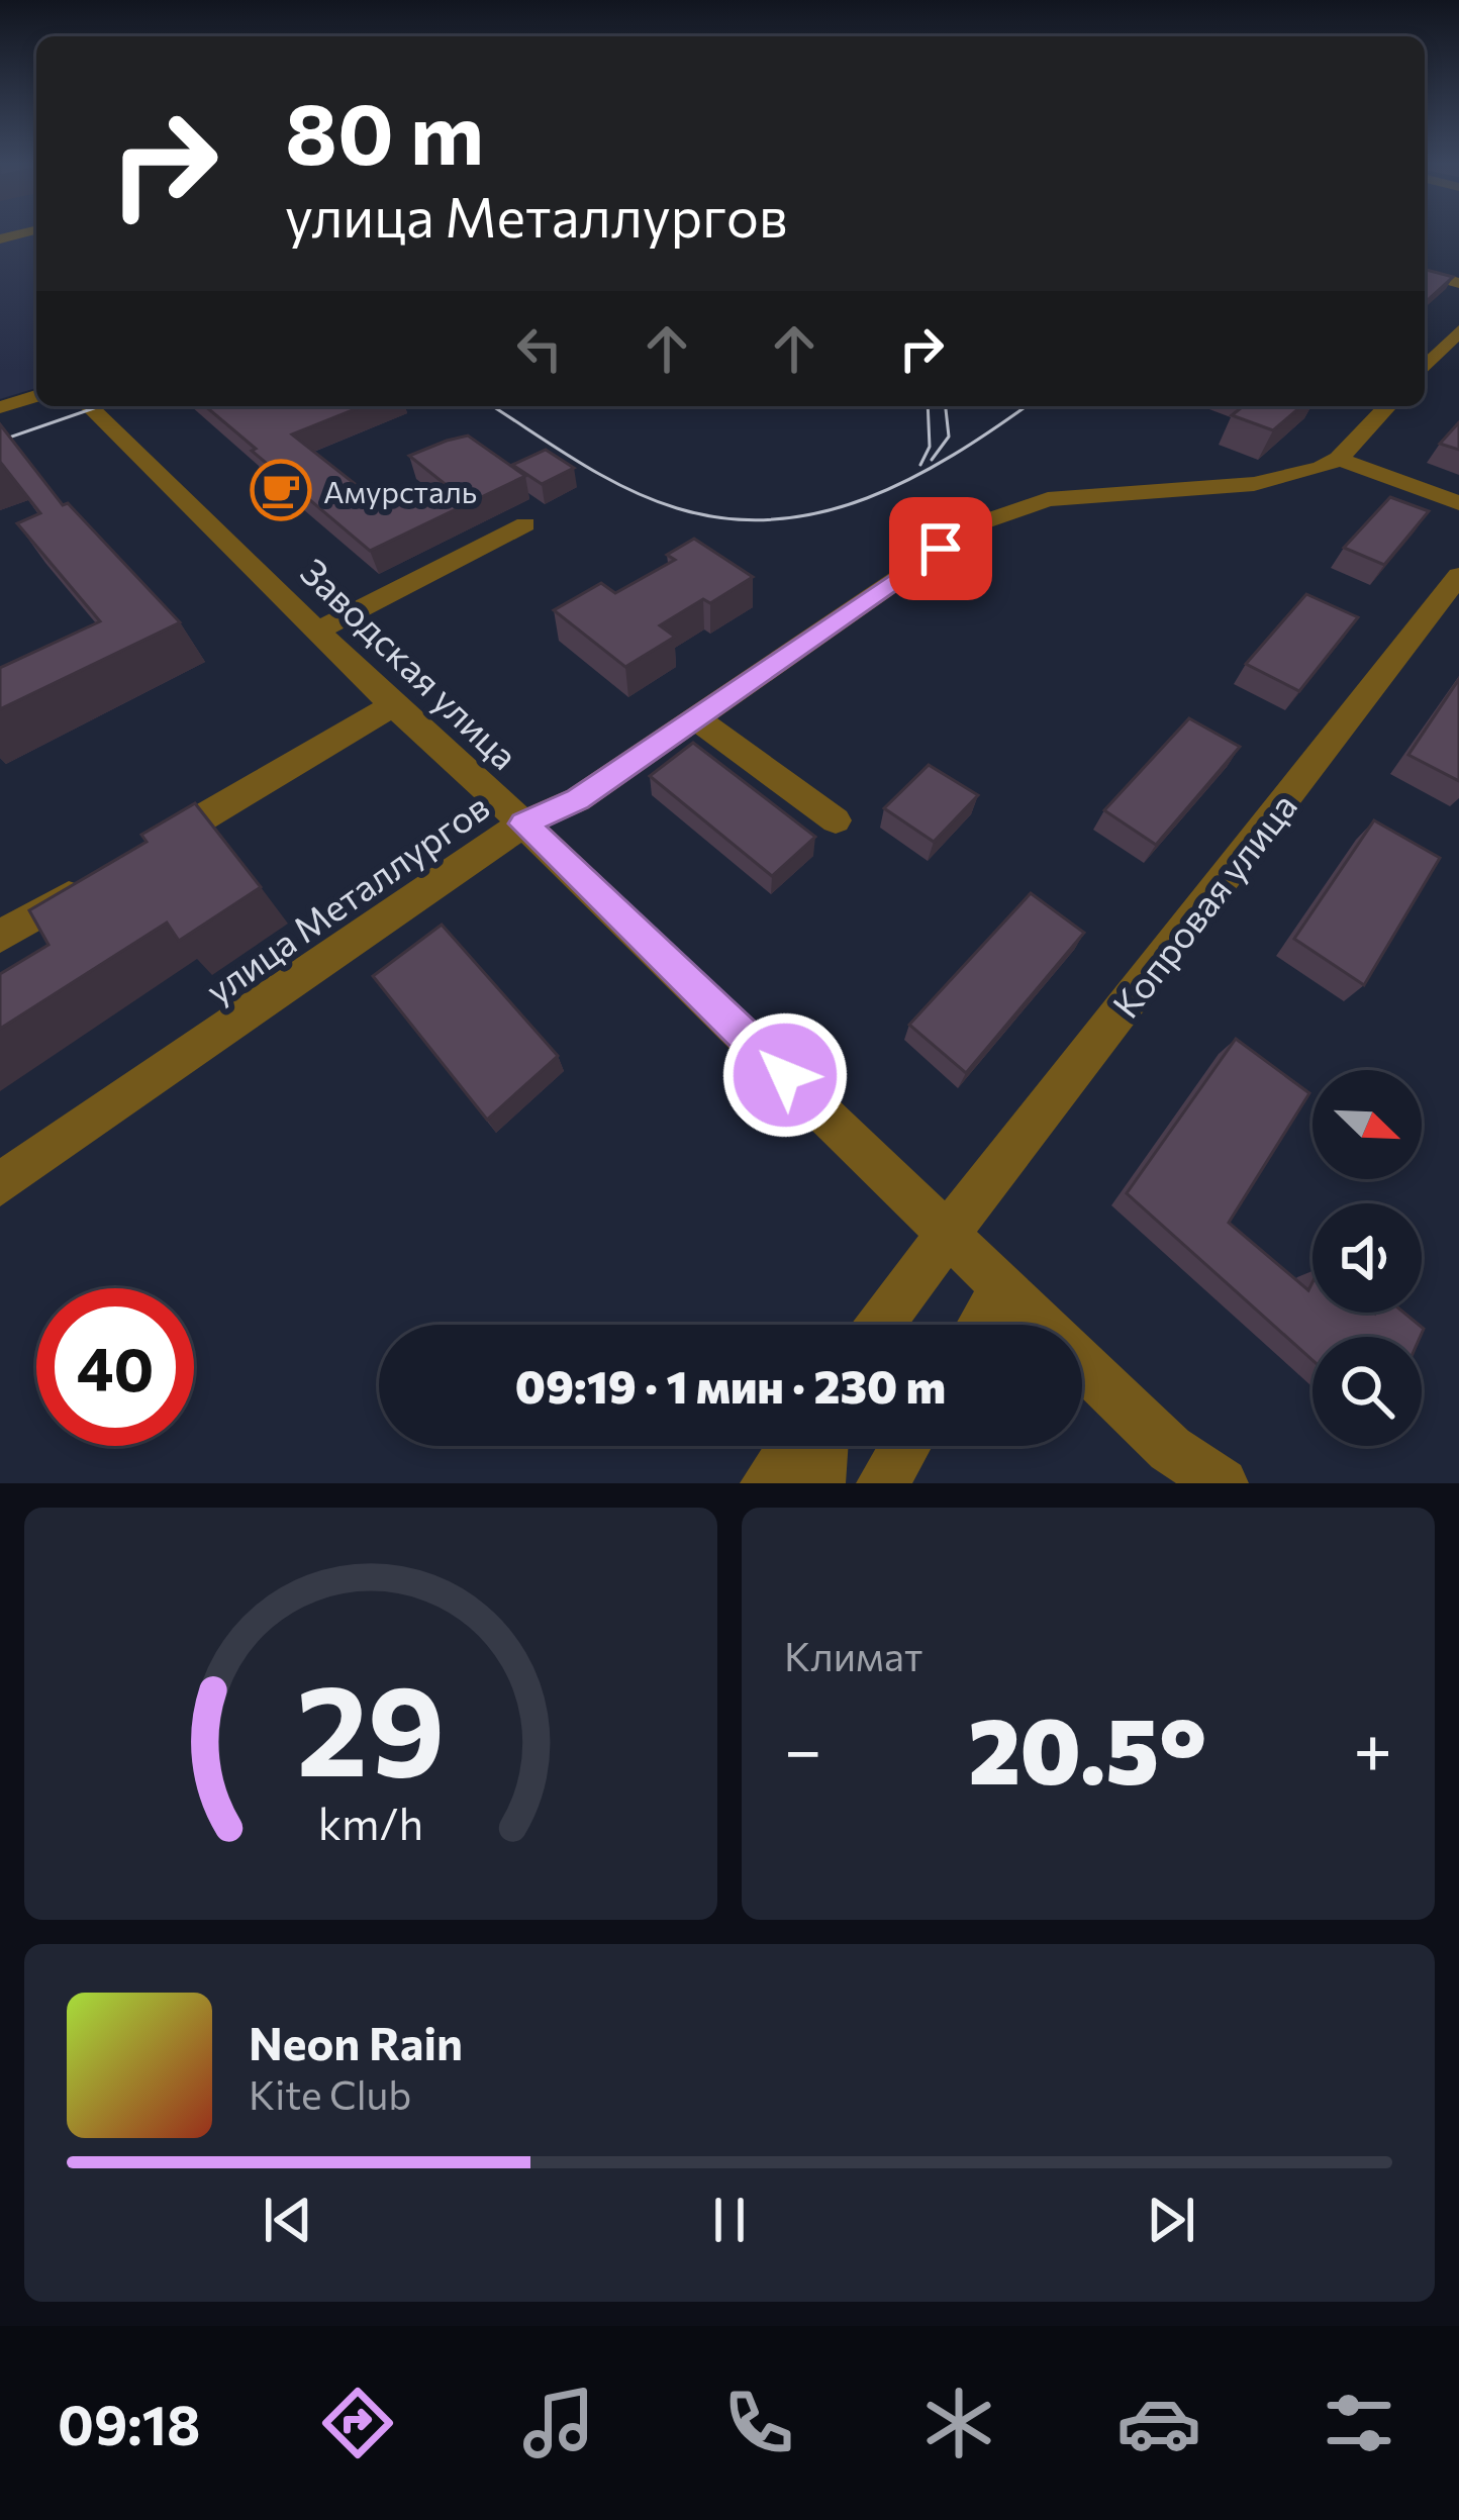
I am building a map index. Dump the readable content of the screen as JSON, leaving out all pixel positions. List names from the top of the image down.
{
  "streets": {
    "street": ["Заводская улица", "улица Металлургов", "Копровая улица"]
  },
  "crossings": [
    ["Заводская улица", "улица Металлургов"],
    ["Заводская улица", "Копровая улица"]
  ],
  "places": {
    "cafe": ["Амурсталь"]
  },
  "north": "bottom right",
  "page": {
    "turn": ["80 m", "улица Металлургов"],
    "limit": "40",
    "trip": "09:19 · 1 мин · 230 m",
    "tile": "Климат",
    "heat": ["−", "20.5°", "+"],
    "song": ["Neon Rain", "Kite Club"],
    "tabs": "09:18",
    "gauge": ["29", "km/h"]
  }
}
